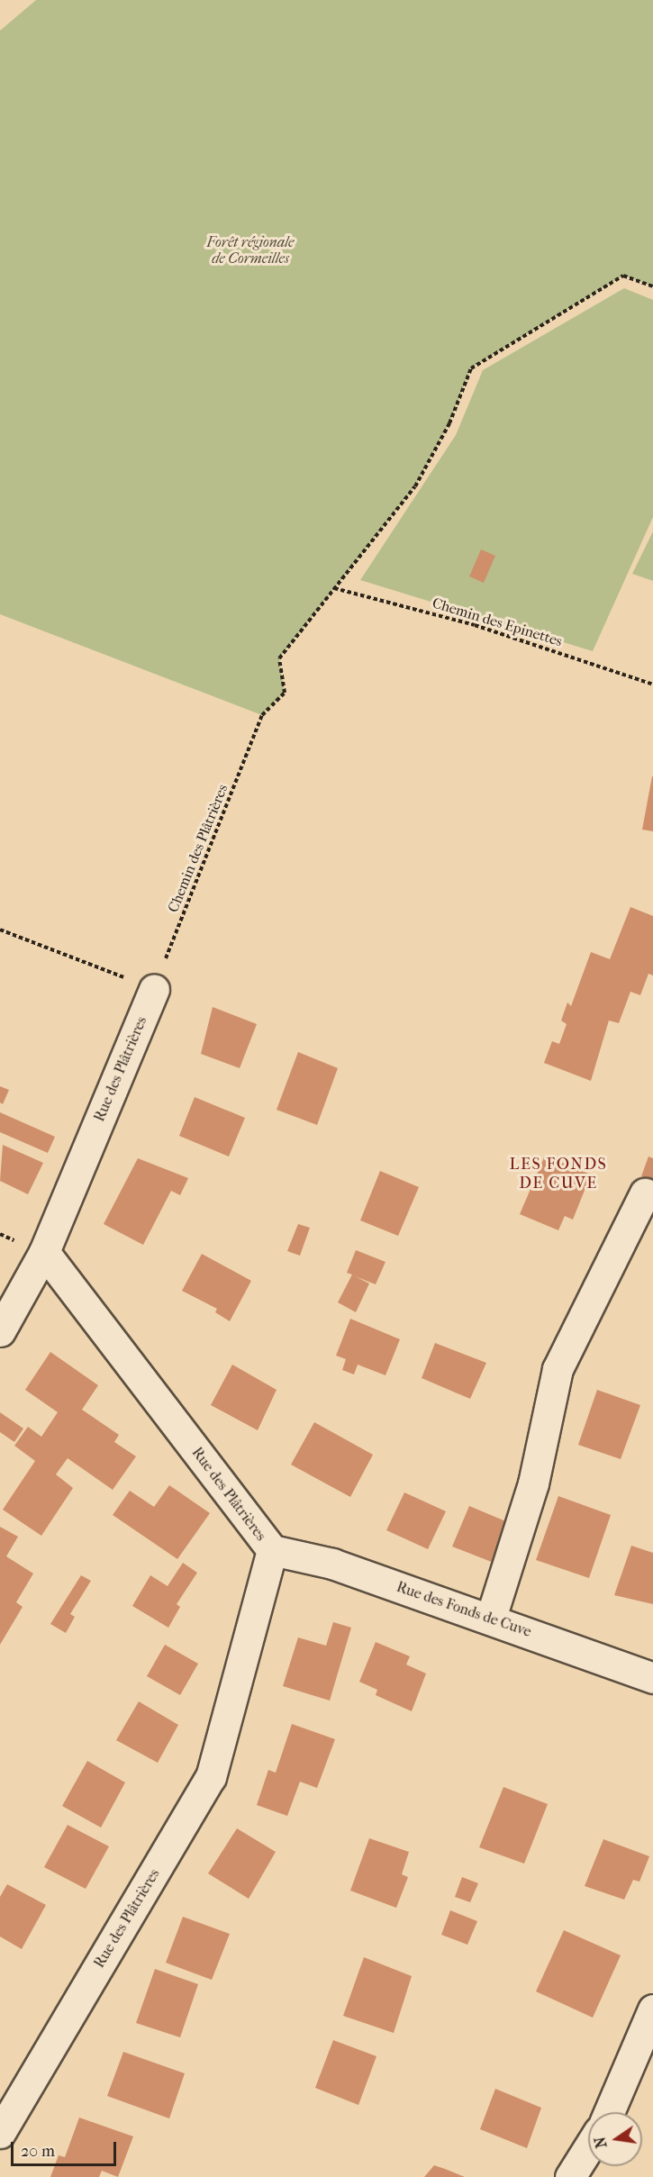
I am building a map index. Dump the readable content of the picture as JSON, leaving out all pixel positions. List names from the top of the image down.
{
  "streets": {
    "street": ["Rue des Plâtrières", "Rue des Fonds de Cuve"],
    "path": ["Chemin des Epinettes", "Chemin des Plâtrières"]
  },
  "crossings": [
    ["Chemin des Epinettes", "Chemin des Plâtrières"],
    ["Chemin des Plâtrières", "Rue des Plâtrières"],
    ["Rue des Plâtrières", "Rue des Fonds de Cuve"]
  ],
  "districts": ["LES FONDS DE CUVE"],
  "parks": ["Forêt régionale de Cormeilles"],
  "scale_bar": "20 m",
  "north": "left"
}
